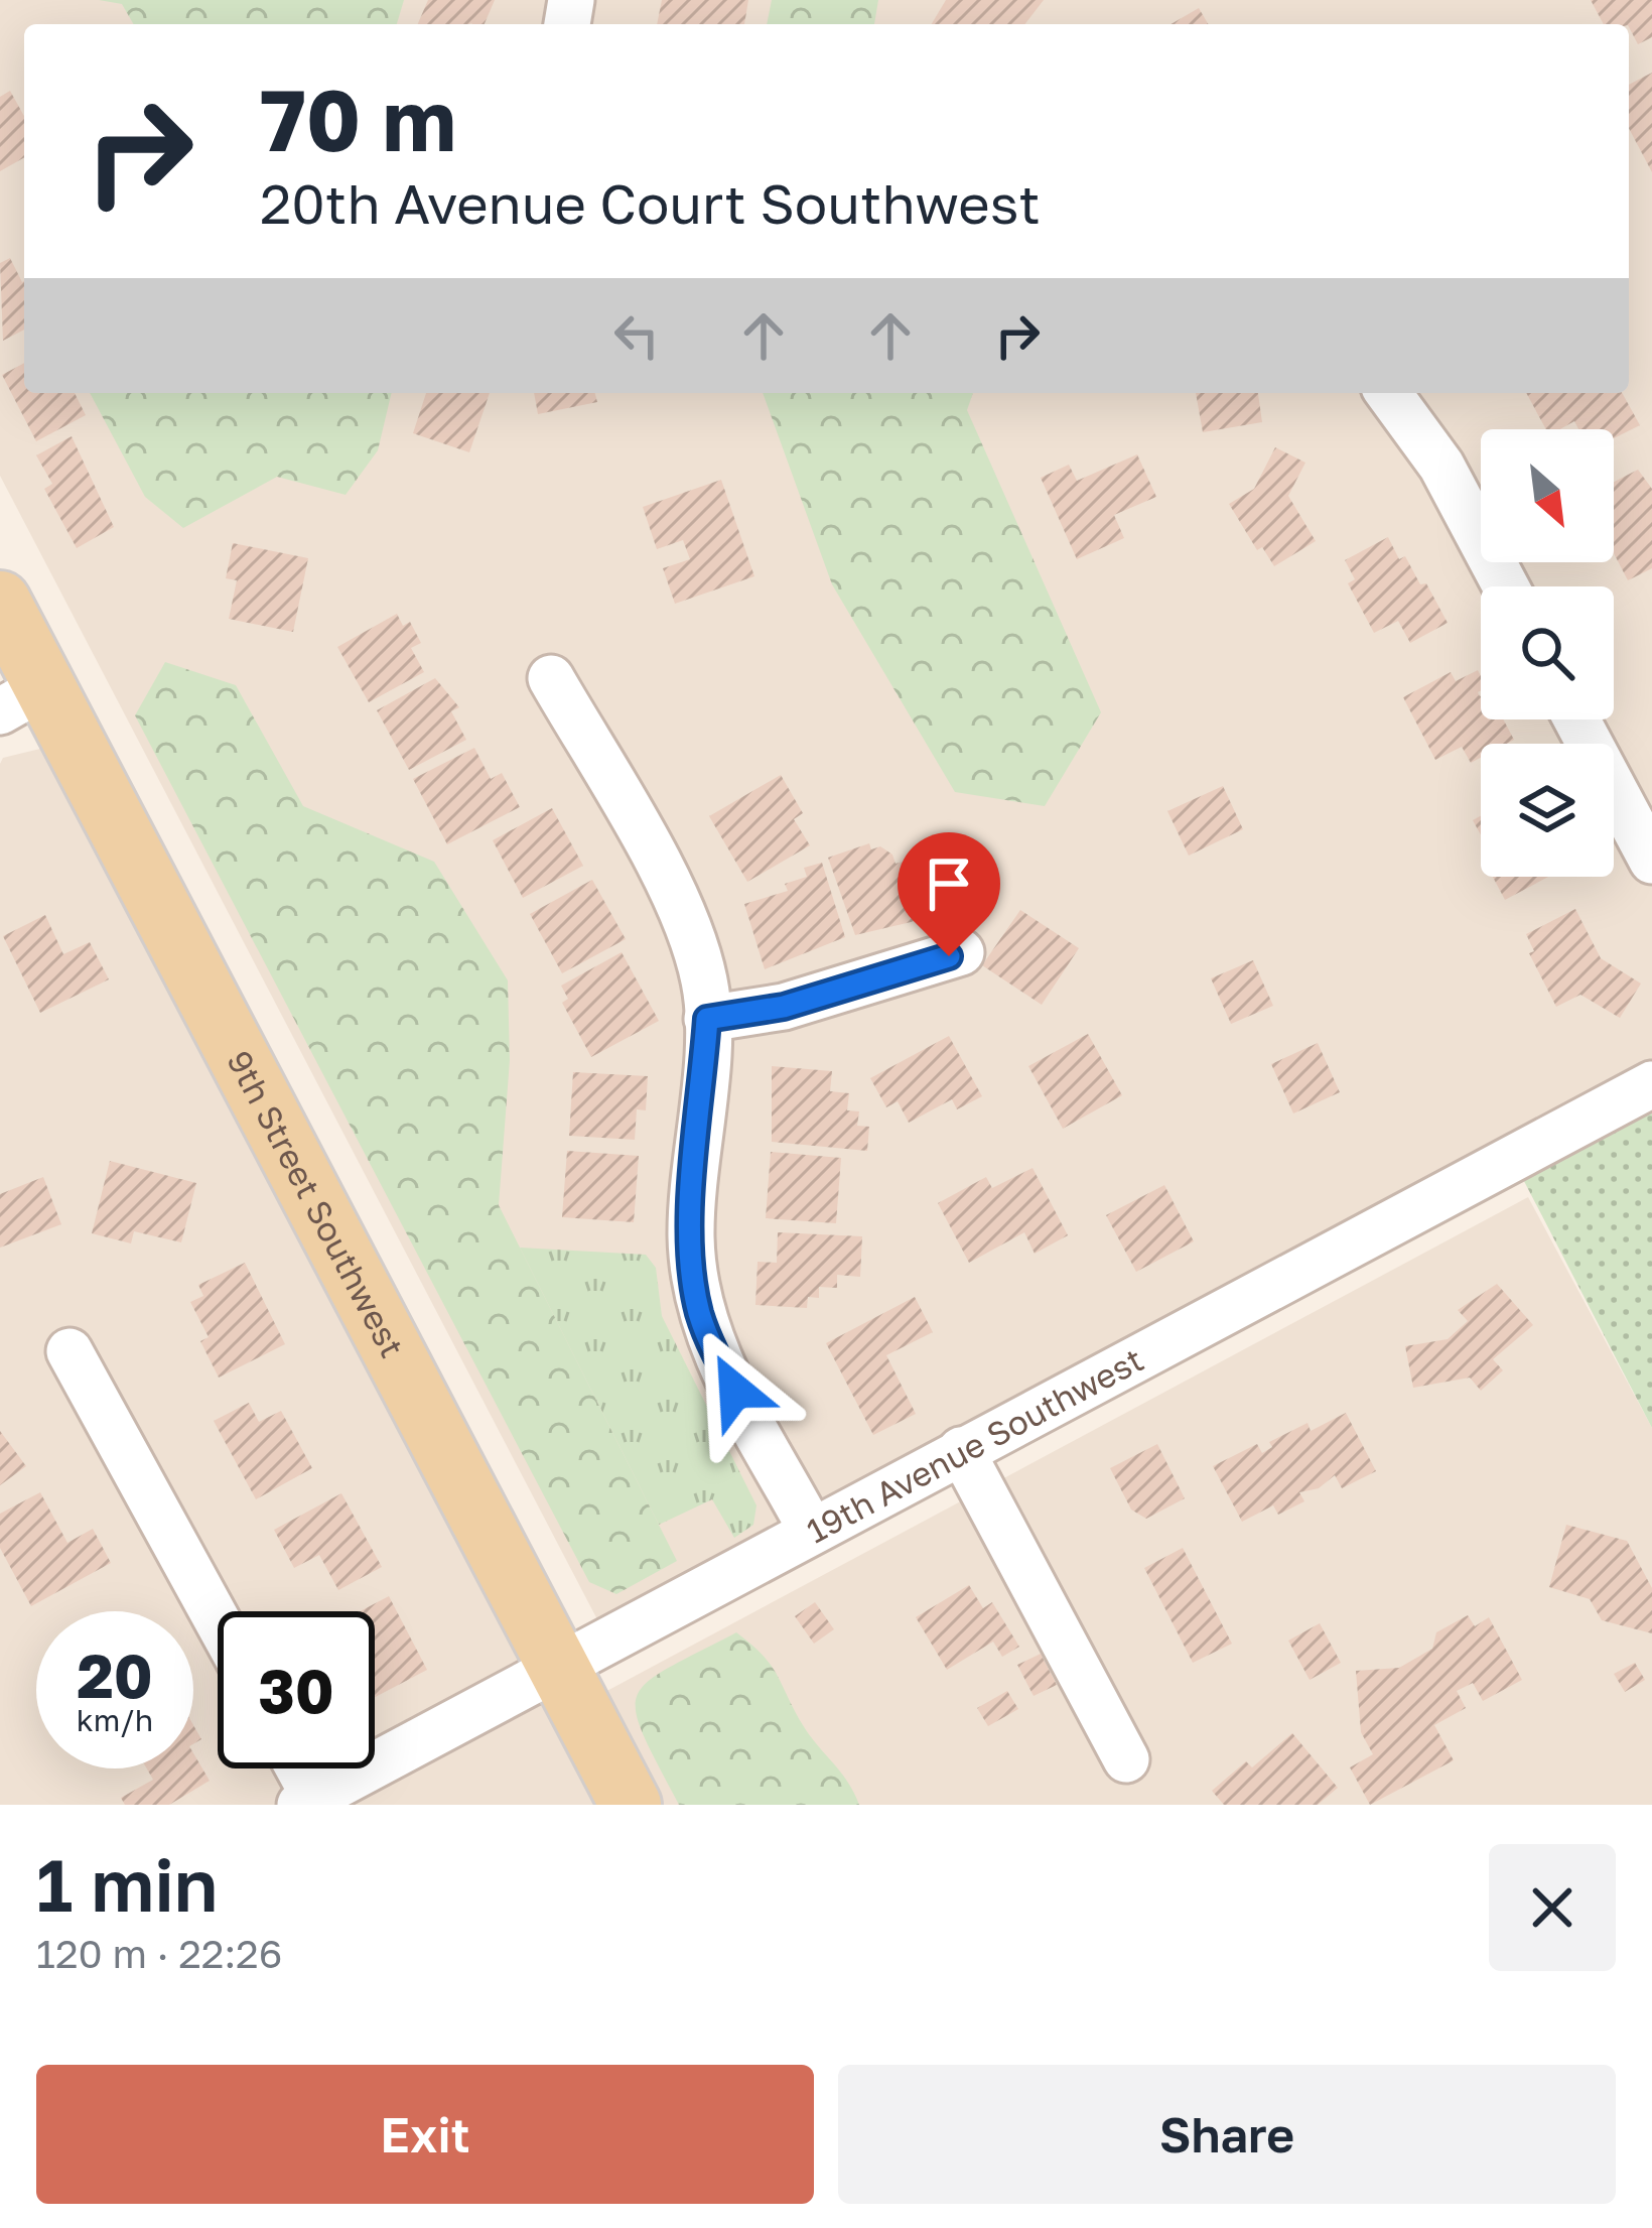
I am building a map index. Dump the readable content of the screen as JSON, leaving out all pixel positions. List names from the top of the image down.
{
  "streets": {
    "main road": ["9th Street Southwest"],
    "street": ["19th Avenue Southwest"]
  },
  "crossings": [
    ["9th Street Southwest", "19th Avenue Southwest"]
  ],
  "north": "bottom right",
  "page": {
    "turn": ["70 m", "20th Avenue Court Southwest"],
    "speed": "20 km/h",
    "limit": "30",
    "heading": ["1 min", "120 m · 22:26"],
    "buttons": ["Exit", "Share"]
  }
}
